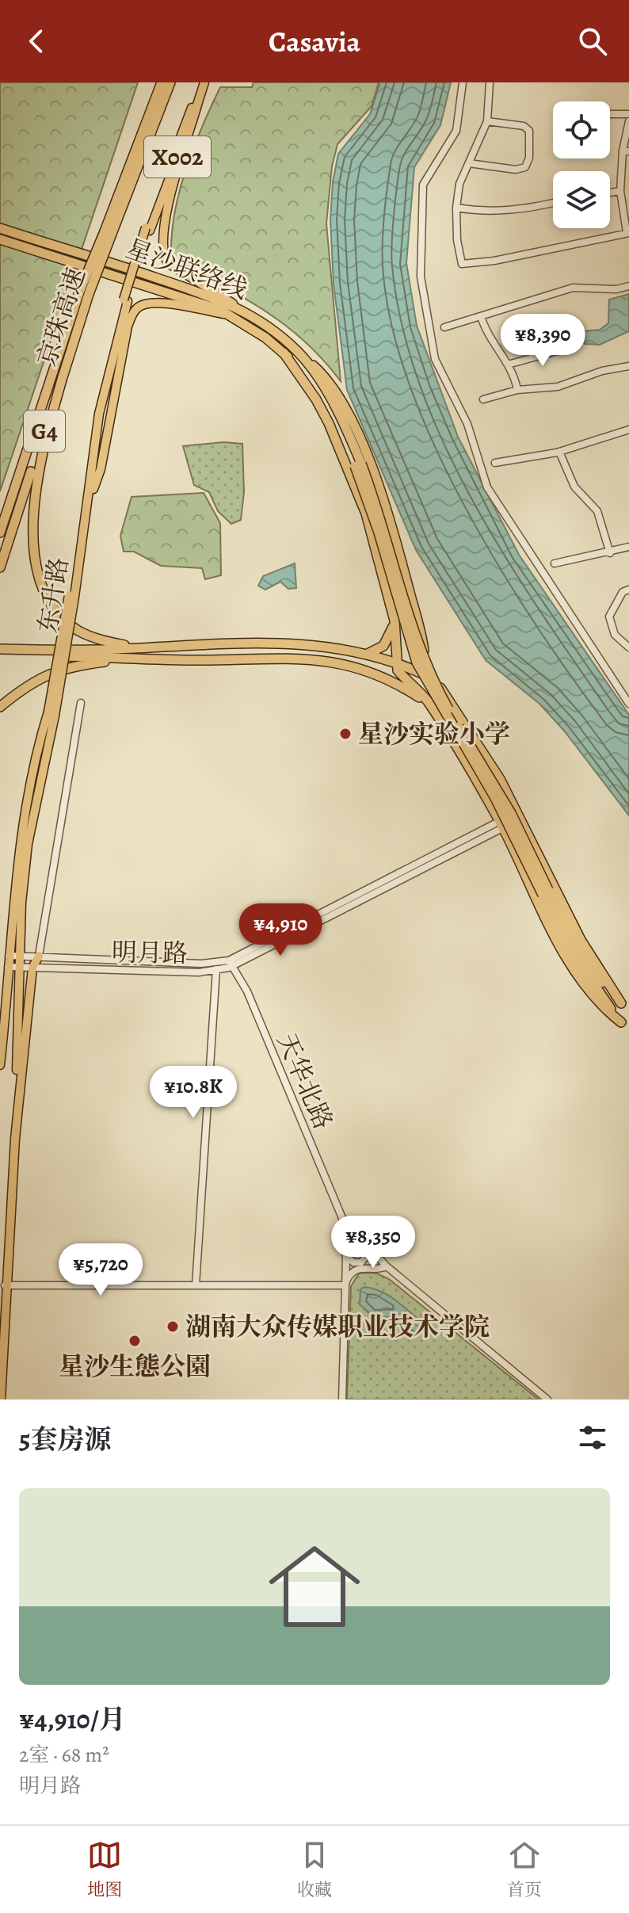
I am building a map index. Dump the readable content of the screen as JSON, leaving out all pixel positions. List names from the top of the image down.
{
  "streets": {
    "highway": ["星沙联络线", "京珠高速", "G4"],
    "main road": ["X002", "东升路"],
    "street": ["明月路", "天华北路"]
  },
  "crossings": [
    ["东升路", "明月路"],
    ["明月路", "天华北路"]
  ],
  "places": ["星沙实验小学", "湖南大众传媒职业技术学院", "星沙生態公園"],
  "page": {
    "header": "Casavia",
    "price": [
      "¥8,390",
      "¥4,910",
      "¥10.8K",
      "¥8,350",
      "¥5,720"
    ],
    "heading": "5套房源",
    "list": [
      {
        "name": "¥4,910/月",
        "note": "2室 · 68 m² · 明月路"
      }
    ],
    "tabs": ["地图", "收藏", "首页"]
  }
}
